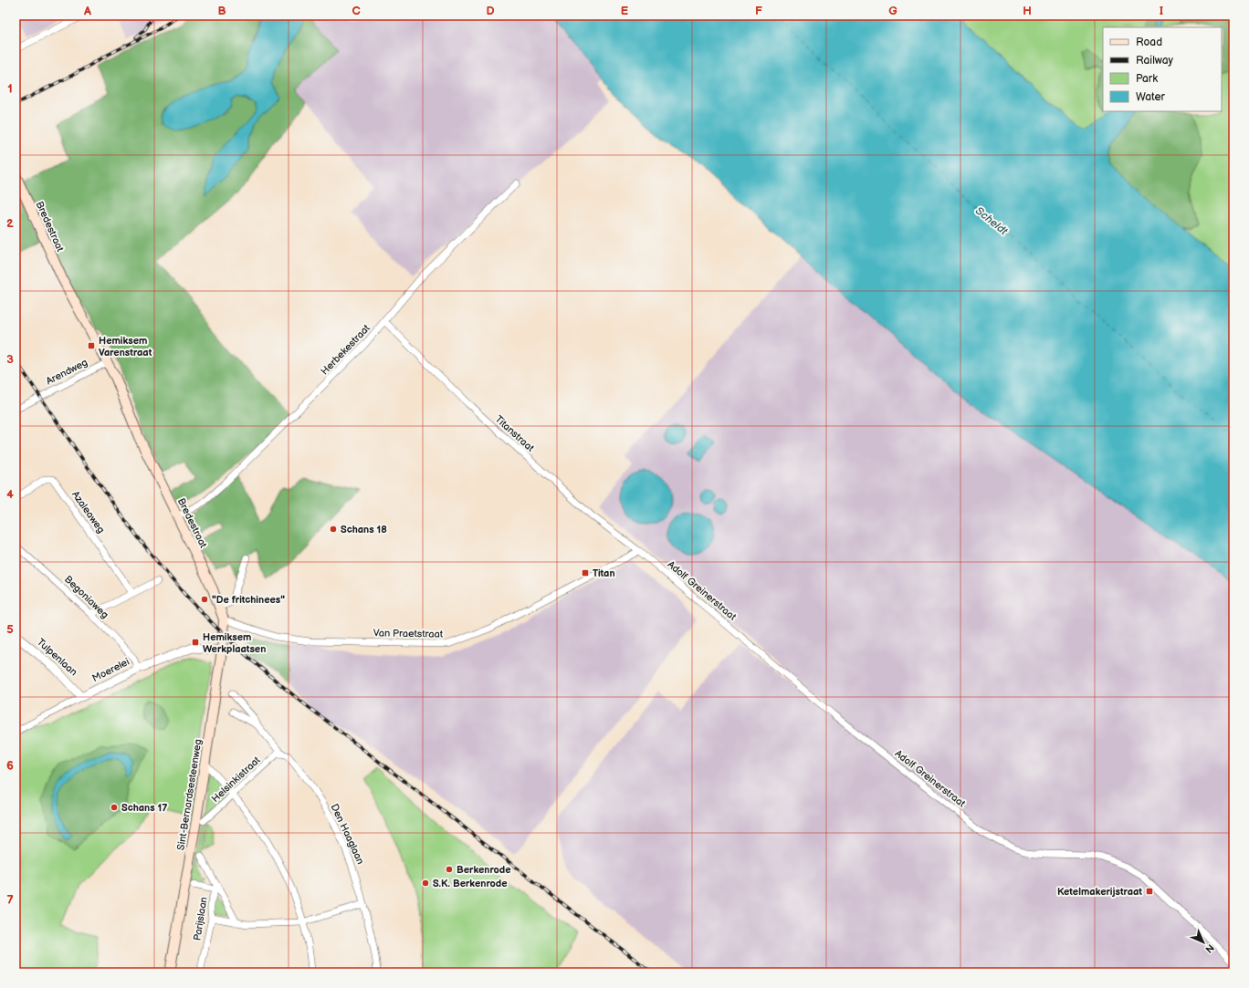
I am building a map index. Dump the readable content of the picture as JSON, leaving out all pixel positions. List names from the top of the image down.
{
  "streets": {
    "main road": ["Bredestraat", "Sint-Bernardsesteenweg"],
    "street": [
      "Herbekestraat",
      "Arendweg",
      "Titanstraat",
      "Azaleaweg",
      "Adolf Greinerstraat",
      "Begoniaweg",
      "Van Praetstraat",
      "Tulpenlaan",
      "Moerelei",
      "Helsinkistraat",
      "Den Haaglaan",
      "Parijslaan"
    ]
  },
  "crossings": [
    ["Bredestraat", "Herbekestraat"],
    ["Bredestraat", "Arendweg"],
    ["Bredestraat", "Van Praetstraat"],
    ["Bredestraat", "Sint-Bernardsesteenweg"],
    ["Herbekestraat", "Titanstraat"],
    ["Titanstraat", "Adolf Greinerstraat"],
    ["Titanstraat", "Van Praetstraat"],
    ["Adolf Greinerstraat", "Van Praetstraat"],
    ["Begoniaweg", "Moerelei"],
    ["Van Praetstraat", "Sint-Bernardsesteenweg"],
    ["Tulpenlaan", "Moerelei"],
    ["Moerelei", "Sint-Bernardsesteenweg"],
    ["Helsinkistraat", "Den Haaglaan"]
  ],
  "water": ["Scheldt"],
  "places": {
    "transit": [
      "Hemiksem Varenstraat",
      "Titan",
      "Hemiksem Werkplaatsen",
      "Ketelmakerijstraat"
    ],
    "other": [
      "Schans 18",
      "\"De fritchinees\"",
      "Schans 17",
      "Berkenrode",
      "S.K. Berkenrode"
    ]
  },
  "legend": [
    "Road",
    "Railway",
    "Park",
    "Water"
  ],
  "north": "bottom right",
  "grid": {
    "columns": [
      "A",
      "B",
      "C",
      "D",
      "E",
      "F",
      "G",
      "H",
      "I"
    ],
    "rows": [
      "1",
      "2",
      "3",
      "4",
      "5",
      "6",
      "7"
    ]
  }
}
